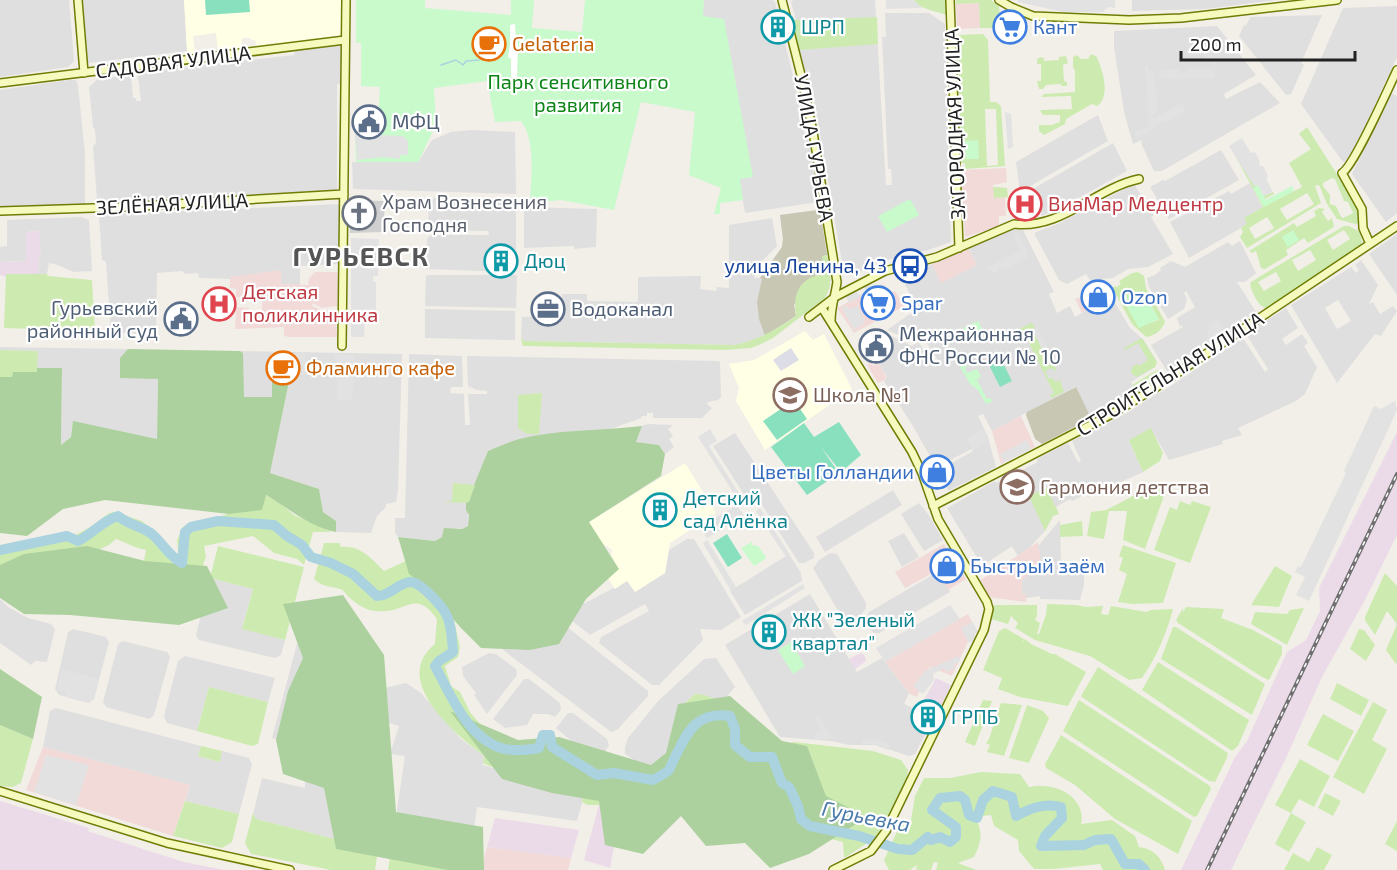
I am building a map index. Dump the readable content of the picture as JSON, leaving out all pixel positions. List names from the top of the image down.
{
  "streets": {
    "street": [
      "САДОВАЯ УЛИЦА",
      "ЗАГОРОДНАЯ УЛИЦА",
      "УЛИЦА ГУРЬЕВА",
      "ЗЕЛЁНАЯ УЛИЦА",
      "СТРОИТЕЛЬНАЯ УЛИЦА"
    ]
  },
  "districts": ["ГУРЬЕВСК"],
  "water": ["Гурьевка"],
  "parks": ["Парк сенситивного развития"],
  "places": {
    "building": [
      "ШРП",
      "Дюц",
      "Детский сад Алёнка",
      "ЖК \"Зеленый квартал\"",
      "ГРПБ"
    ],
    "supermarket": ["Кант", "Spar"],
    "cafe": ["Gelateria", "Фламинго кафе"],
    "public building": ["МФЦ", "Гурьевский районный суд", "Межрайонная ФНС России № 10"],
    "hospital": ["ВиаМар Медцентр", "Детская поликлинника"],
    "church": ["Храм Вознесения Господня"],
    "bus stop": ["улица Ленина, 43"],
    "shop": ["Ozon", "Цветы Голландии", "Быстрый заём"],
    "office": ["Водоканал"],
    "school or university": ["Школа №1", "Гармония детства"]
  },
  "scale_bar": "200 m"
}
